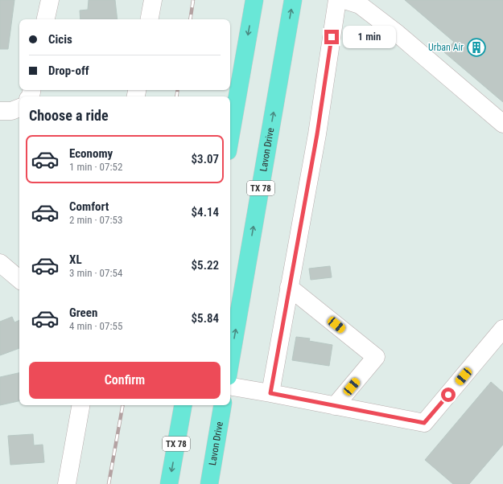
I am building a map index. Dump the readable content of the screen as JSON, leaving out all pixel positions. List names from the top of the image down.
{
  "streets": {
    "main road": ["Lavon Drive", "TX 78"]
  },
  "places": {
    "building": ["Urban Air"]
  },
  "page": {
    "banner": ["Cicis", "Drop-off"],
    "bubble": "1 min",
    "heading": "Choose a ride",
    "list": [
      {
        "name": "Economy",
        "note": "1 min · 07:52",
        "value": "$3.07"
      },
      {
        "name": "Comfort",
        "note": "2 min · 07:53",
        "value": "$4.14"
      },
      {
        "name": "XL",
        "note": "3 min · 07:54",
        "value": "$5.22"
      },
      {
        "name": "Green",
        "note": "4 min · 07:55",
        "value": "$5.84"
      }
    ],
    "buttons": "Confirm"
  }
}
